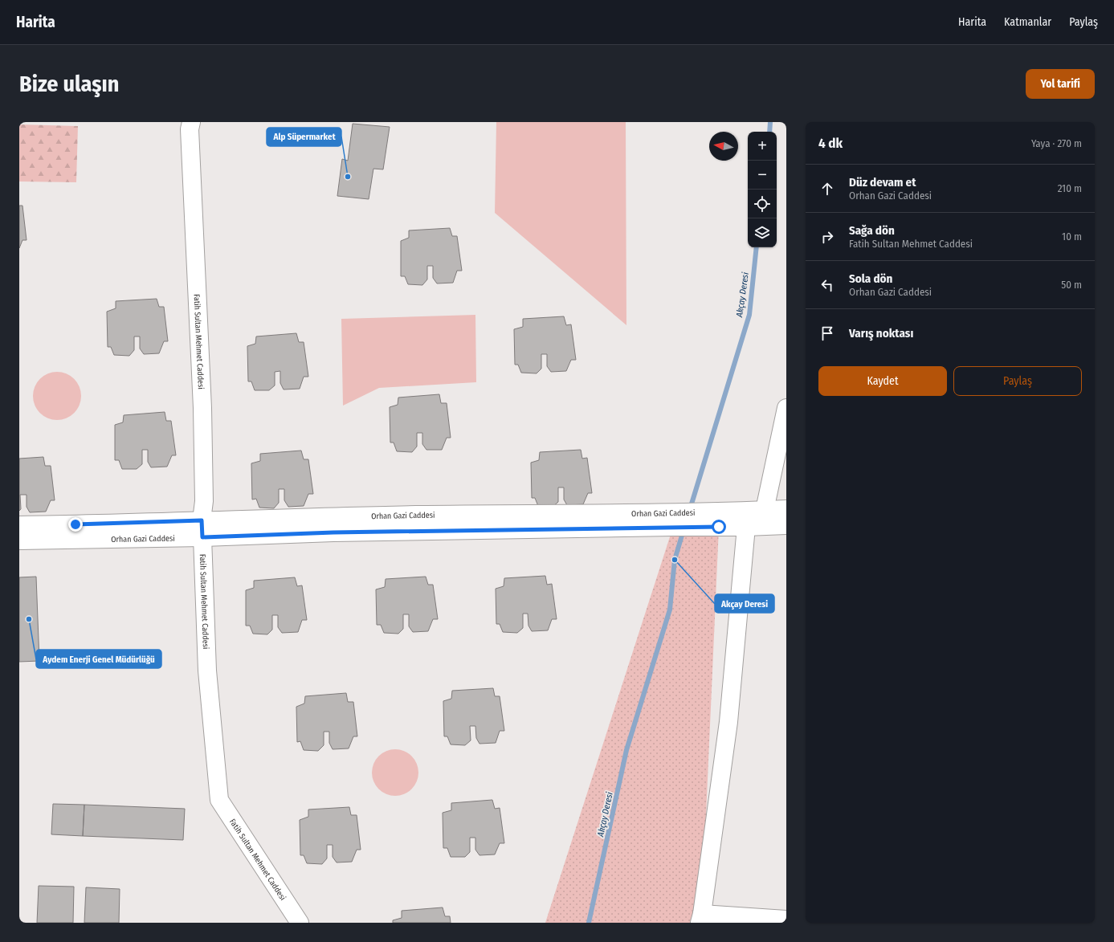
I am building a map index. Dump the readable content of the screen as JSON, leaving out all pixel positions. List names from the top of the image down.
{
  "streets": {
    "street": ["Fatih Sultan Mehmet Caddesi", "Orhan Gazi Caddesi"]
  },
  "crossings": [
    ["Fatih Sultan Mehmet Caddesi", "Orhan Gazi Caddesi"]
  ],
  "water": ["Akçay Deresi"],
  "places": ["Alp Süpermarket", "Akçay Deresi", "Aydem Enerji Genel Müdürlüğü"],
  "north": "left",
  "page": {
    "header": "Harita",
    "nav": ["Harita", "Katmanlar", "Paylaş"],
    "buttons": [
      "Yol tarifi",
      ["Kaydet", "Paylaş"]
    ],
    "title": "Bize ulaşın",
    "heading": ["4 dk", "Yaya · 270 m"],
    "map_buttons": ["+", "−"],
    "list": [
      ["Düz devam et", "Orhan Gazi Caddesi", "210 m"],
      ["Sağa dön", "Fatih Sultan Mehmet Caddesi", "10 m"],
      ["Sola dön", "Orhan Gazi Caddesi", "50 m"],
      "Varış noktası"
    ]
  }
}
